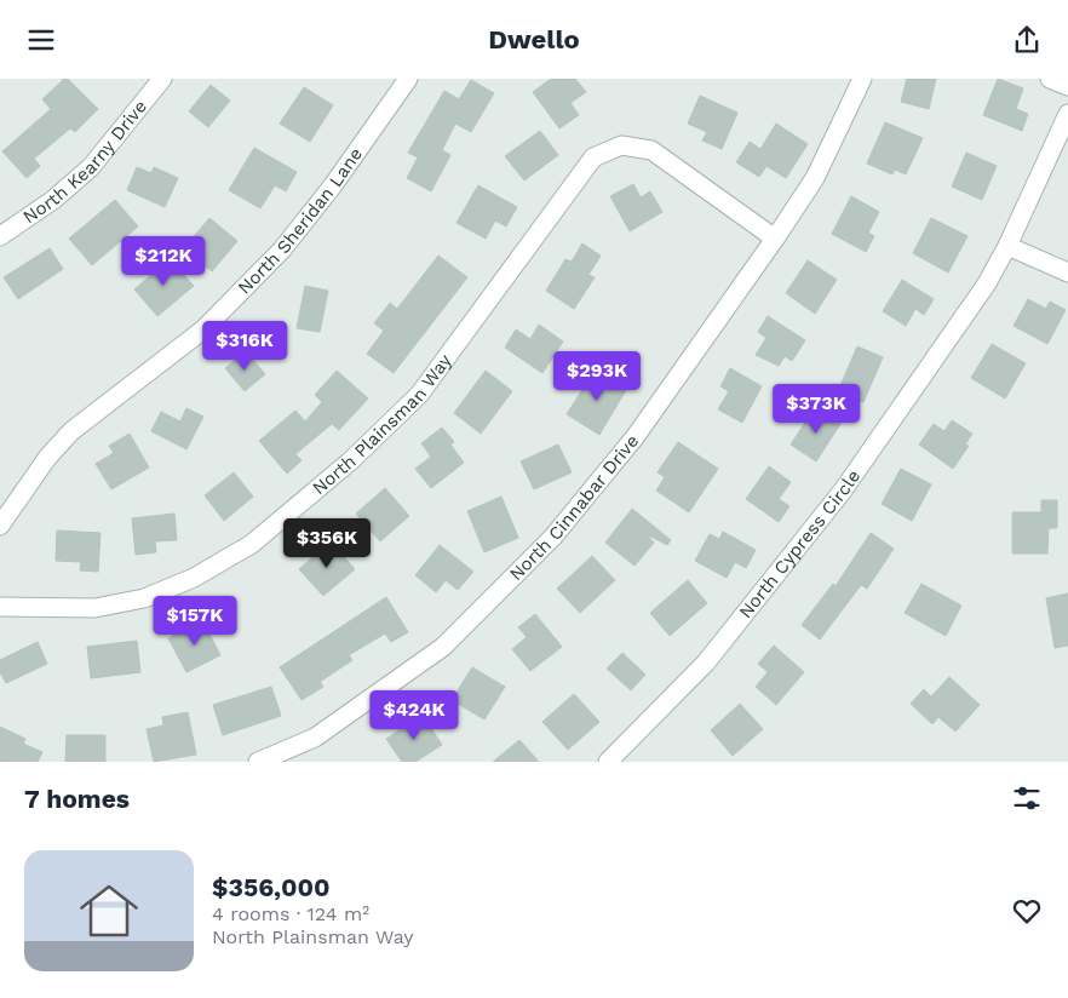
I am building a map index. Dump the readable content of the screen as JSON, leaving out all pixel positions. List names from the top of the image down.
{
  "streets": {
    "street": [
      "North Kearny Drive",
      "North Sheridan Lane",
      "North Plainsman Way",
      "North Cinnabar Drive",
      "North Cypress Circle"
    ]
  },
  "crossings": [
    ["North Plainsman Way", "North Cinnabar Drive"]
  ],
  "page": {
    "header": "Dwello",
    "price": [
      "$212K",
      "$316K",
      "$293K",
      "$373K",
      "$356K",
      "$157K",
      "$424K"
    ],
    "heading": "7 homes",
    "list": [
      {
        "name": "$356,000",
        "note": "4 rooms · 124 m² · North Plainsman Way"
      }
    ]
  }
}
